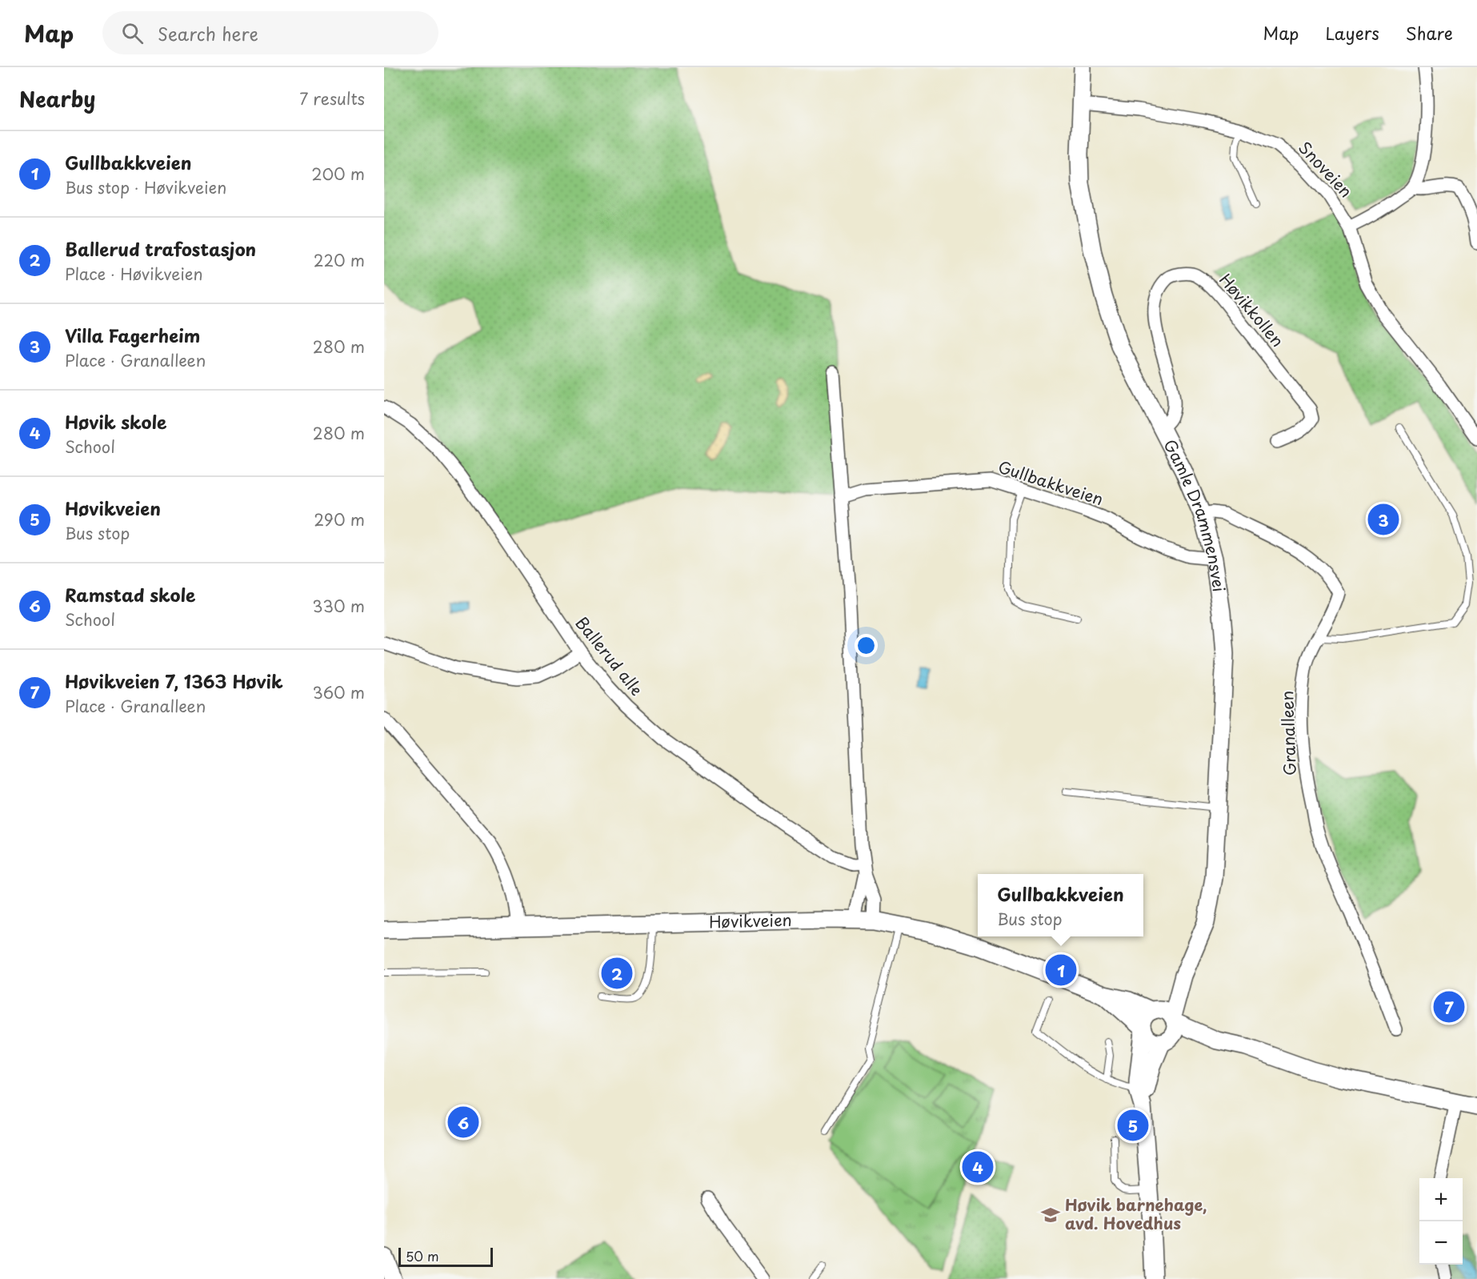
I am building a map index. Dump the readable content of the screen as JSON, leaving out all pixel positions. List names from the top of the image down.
{
  "streets": {
    "main road": ["Gamle Drammensvei", "Høvikveien"],
    "street": [
      "Snoveien",
      "Høvikkollen",
      "Gullbakkveien",
      "Ballerud alle",
      "Granalleen"
    ]
  },
  "crossings": [
    ["Snoveien", "Gamle Drammensvei"],
    ["Høvikkollen", "Gamle Drammensvei"],
    ["Gullbakkveien", "Gamle Drammensvei"],
    ["Gamle Drammensvei", "Granalleen"],
    ["Gamle Drammensvei", "Høvikveien"]
  ],
  "places": {
    "school or university": ["Høvik barnehage, avd. Hovedhus"]
  },
  "scale_bar": "50 m",
  "page": {
    "header": "Map",
    "search": "Search here",
    "nav": ["Map", "Layers", "Share"],
    "heading": ["Nearby", "7 results"],
    "list": [
      {
        "mark": "1",
        "name": "Gullbakkveien",
        "note": "Bus stop · Høvikveien",
        "value": "200 m"
      },
      {
        "mark": "2",
        "name": "Ballerud trafostasjon",
        "note": "Place · Høvikveien",
        "value": "220 m"
      },
      {
        "mark": "3",
        "name": "Villa Fagerheim",
        "note": "Place · Granalleen",
        "value": "280 m"
      },
      {
        "mark": "4",
        "name": "Høvik skole",
        "note": "School",
        "value": "280 m"
      },
      {
        "mark": "5",
        "name": "Høvikveien",
        "note": "Bus stop",
        "value": "290 m"
      },
      {
        "mark": "6",
        "name": "Ramstad skole",
        "note": "School",
        "value": "330 m"
      },
      {
        "mark": "7",
        "name": "Høvikveien 7, 1363 Høvik",
        "note": "Place · Granalleen",
        "value": "360 m"
      }
    ],
    "pins": [
      "3",
      "1",
      "2",
      "7",
      "6",
      "5",
      "4"
    ],
    "popup": ["Gullbakkveien", "Bus stop"],
    "map_buttons": ["+", "−"],
    "scale": "50 m"
  }
}
